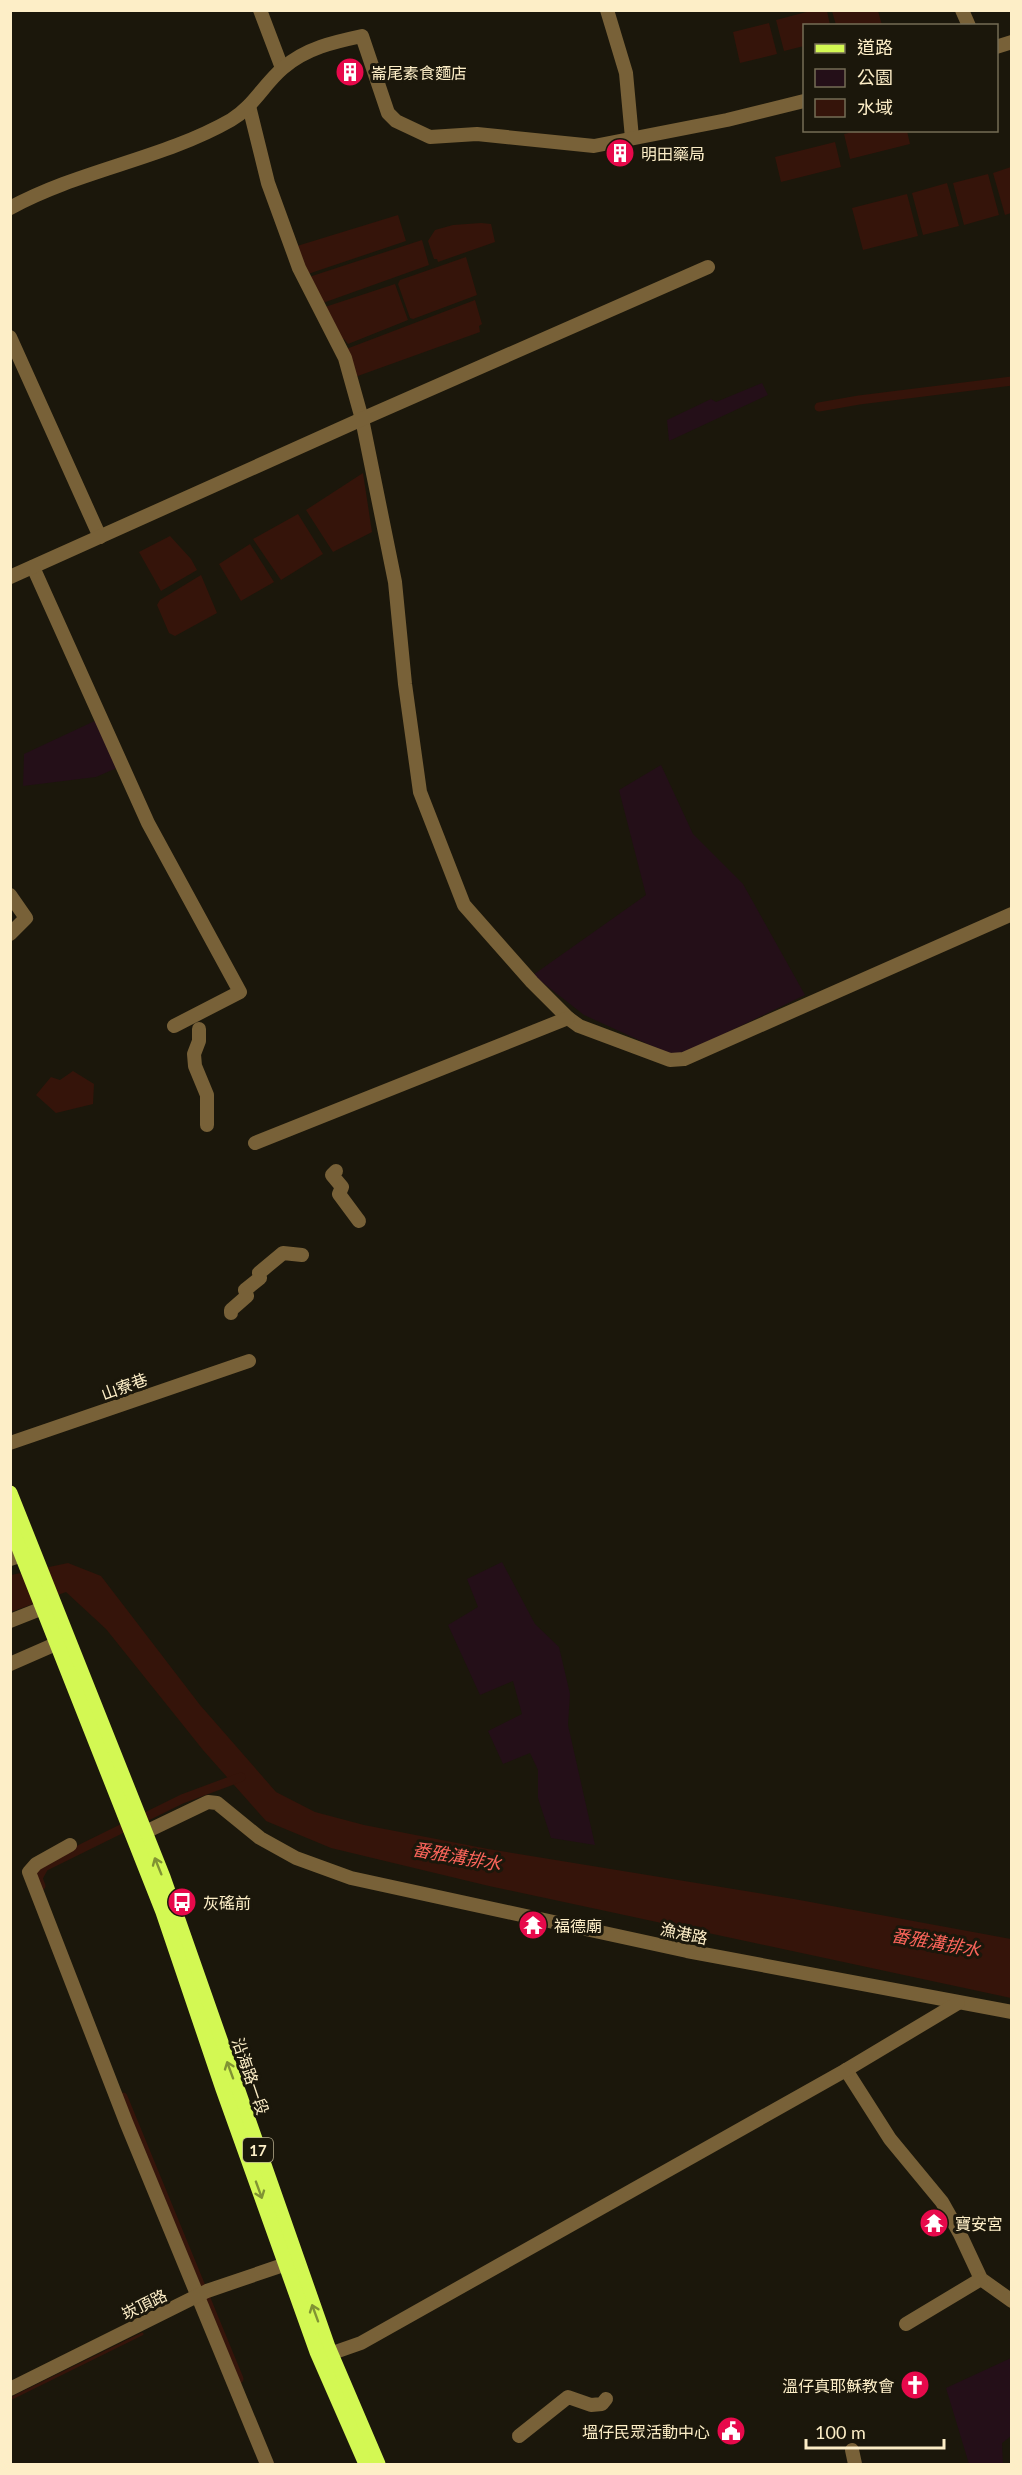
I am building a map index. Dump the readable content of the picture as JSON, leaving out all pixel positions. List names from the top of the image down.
{
  "streets": {
    "main road": ["沿海路一段", "17"],
    "street": ["山寮巷", "漁港路", "崁頂路"]
  },
  "crossings": [
    ["漁港路", "沿海路一段"],
    ["漁港路", "17"],
    ["沿海路一段", "17"],
    ["沿海路一段", "崁頂路"]
  ],
  "water": ["番雅溝排水"],
  "places": {
    "building": ["崙尾素食麵店", "明田藥局"],
    "bus stop": ["灰磘前"],
    "temple": ["福德廟", "寶安宮"],
    "church": ["溫仔真耶穌教會"],
    "public building": ["塭仔民眾活動中心"]
  },
  "legend": ["道路", "公園", "水域"],
  "scale_bar": "100 m"
}
